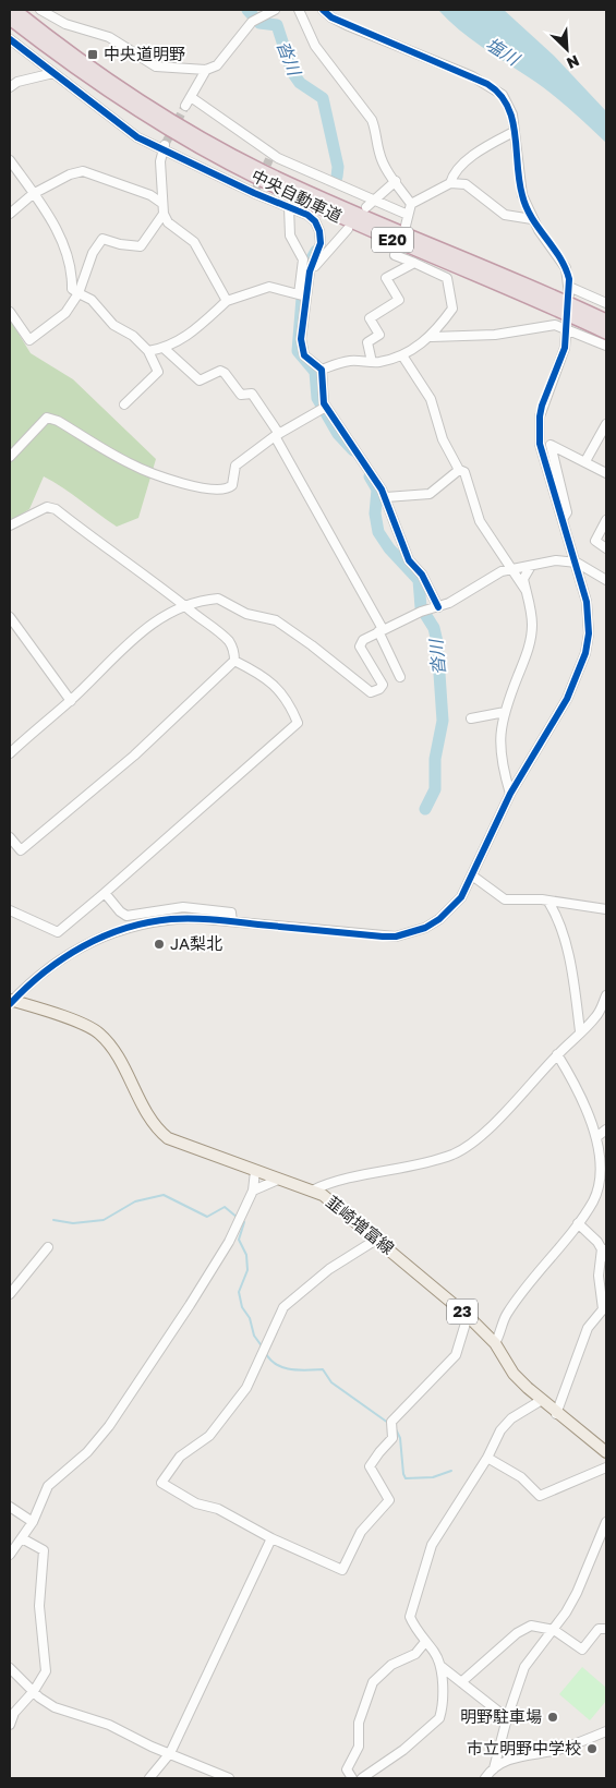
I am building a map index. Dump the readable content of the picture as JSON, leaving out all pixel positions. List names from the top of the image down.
{
  "streets": {
    "highway": ["中央自動車道", "E20"],
    "main road": ["韮崎増富線", "23"]
  },
  "water": ["塩川", "沓川"],
  "places": {
    "transit": ["中央道明野"],
    "other": ["JA梨北", "明野駐車場", "市立明野中学校"]
  },
  "north": "bottom right"
}
